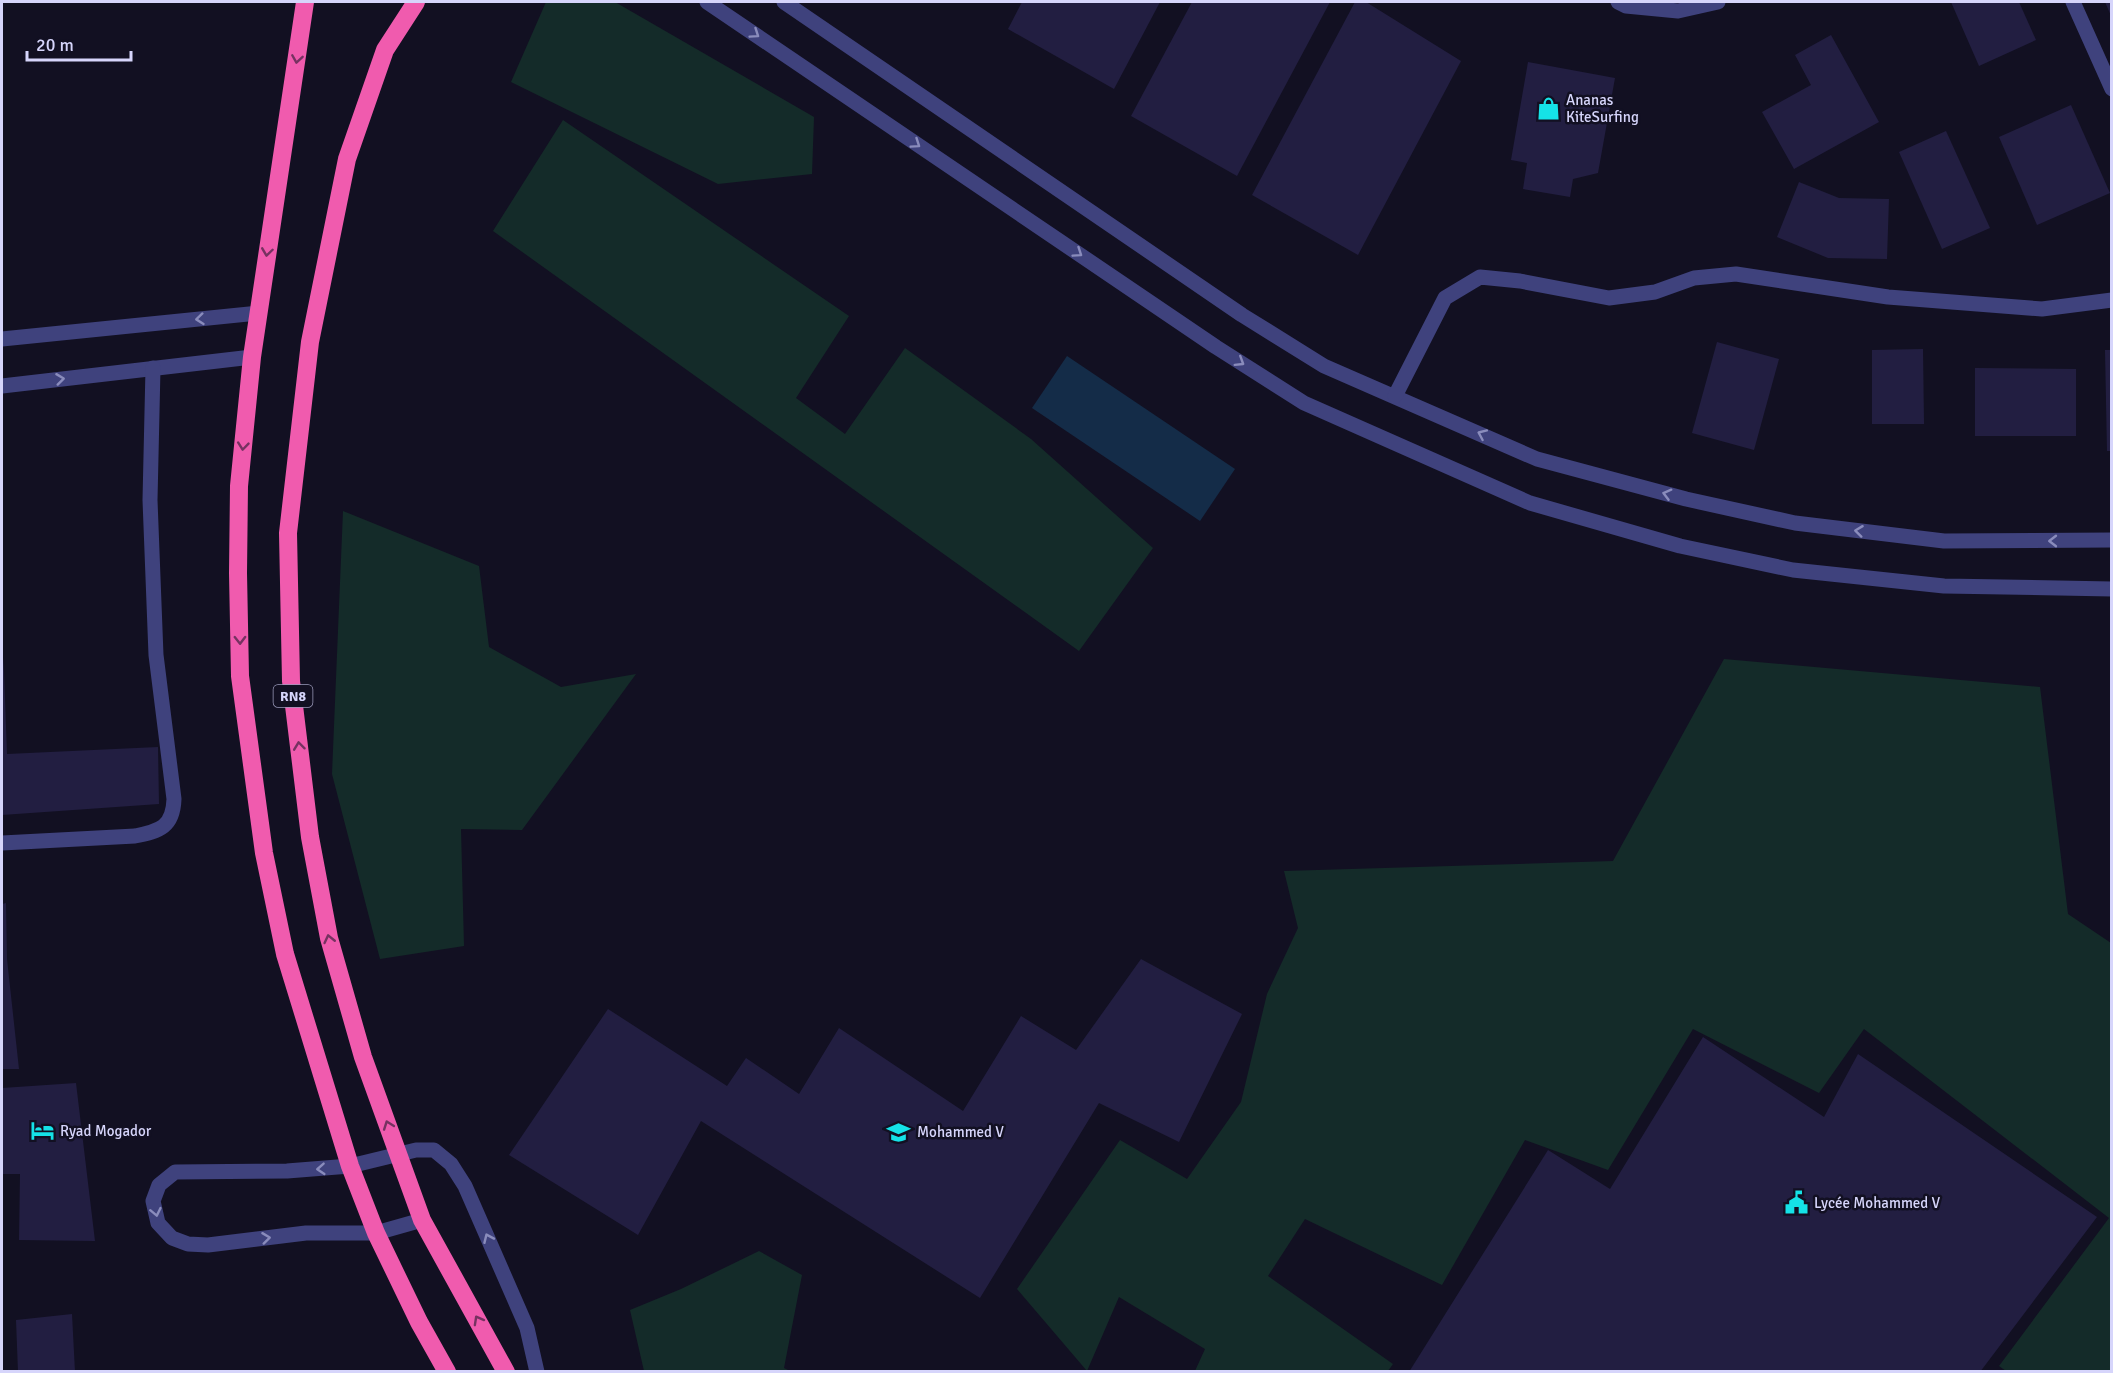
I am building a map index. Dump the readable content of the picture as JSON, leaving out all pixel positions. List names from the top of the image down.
{
  "streets": {
    "highway": ["RN8"]
  },
  "places": {
    "shop": ["Ananas KiteSurfing"],
    "hotel": ["Ryad Mogador"],
    "school or university": ["Mohammed V"],
    "public building": ["Lycée Mohammed V"]
  },
  "scale_bar": "20 m"
}
